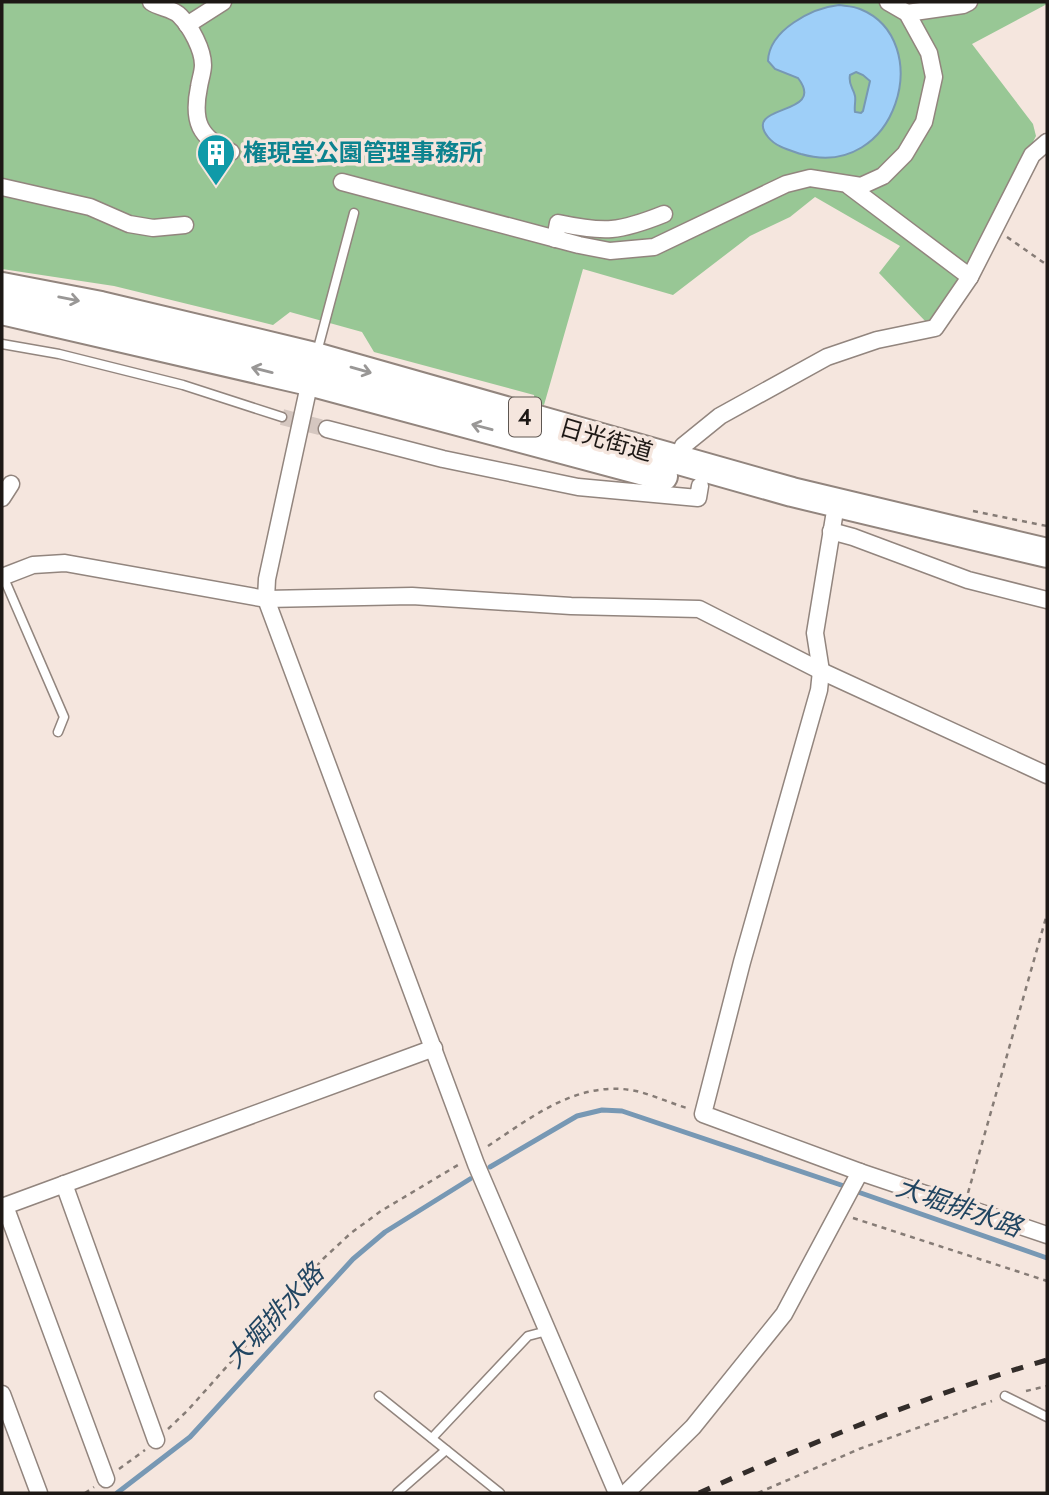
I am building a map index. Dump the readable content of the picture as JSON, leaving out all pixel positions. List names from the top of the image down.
{
  "streets": {
    "highway": ["4", "日光街道"]
  },
  "water": ["大堀排水路"],
  "places": {
    "building": ["権現堂公園管理事務所"]
  }
}
